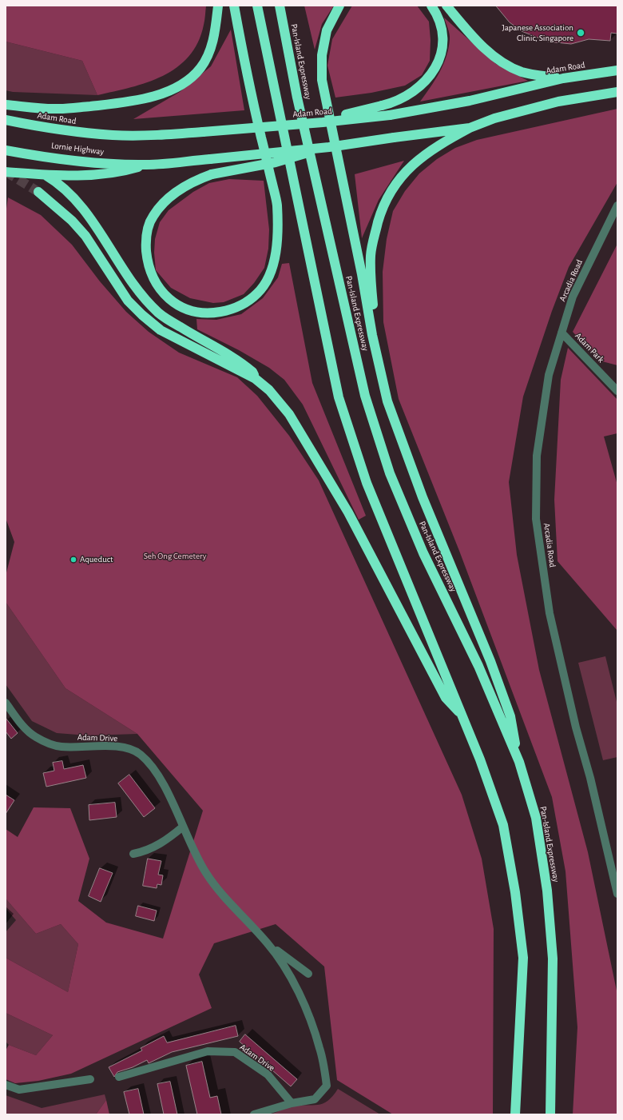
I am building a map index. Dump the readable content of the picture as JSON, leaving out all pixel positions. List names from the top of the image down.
{
  "streets": {
    "highway": ["Pan-Island Expressway", "Adam Road", "Lornie Highway"],
    "street": ["Arcadia Road", "Adam Park", "Adam Drive"]
  },
  "crossings": [
    ["Arcadia Road", "Adam Park"]
  ],
  "parks": ["Seh Ong Cemetery"],
  "places": ["Japanese Association Clinic, Singapore", "Aqueduct"]
}
